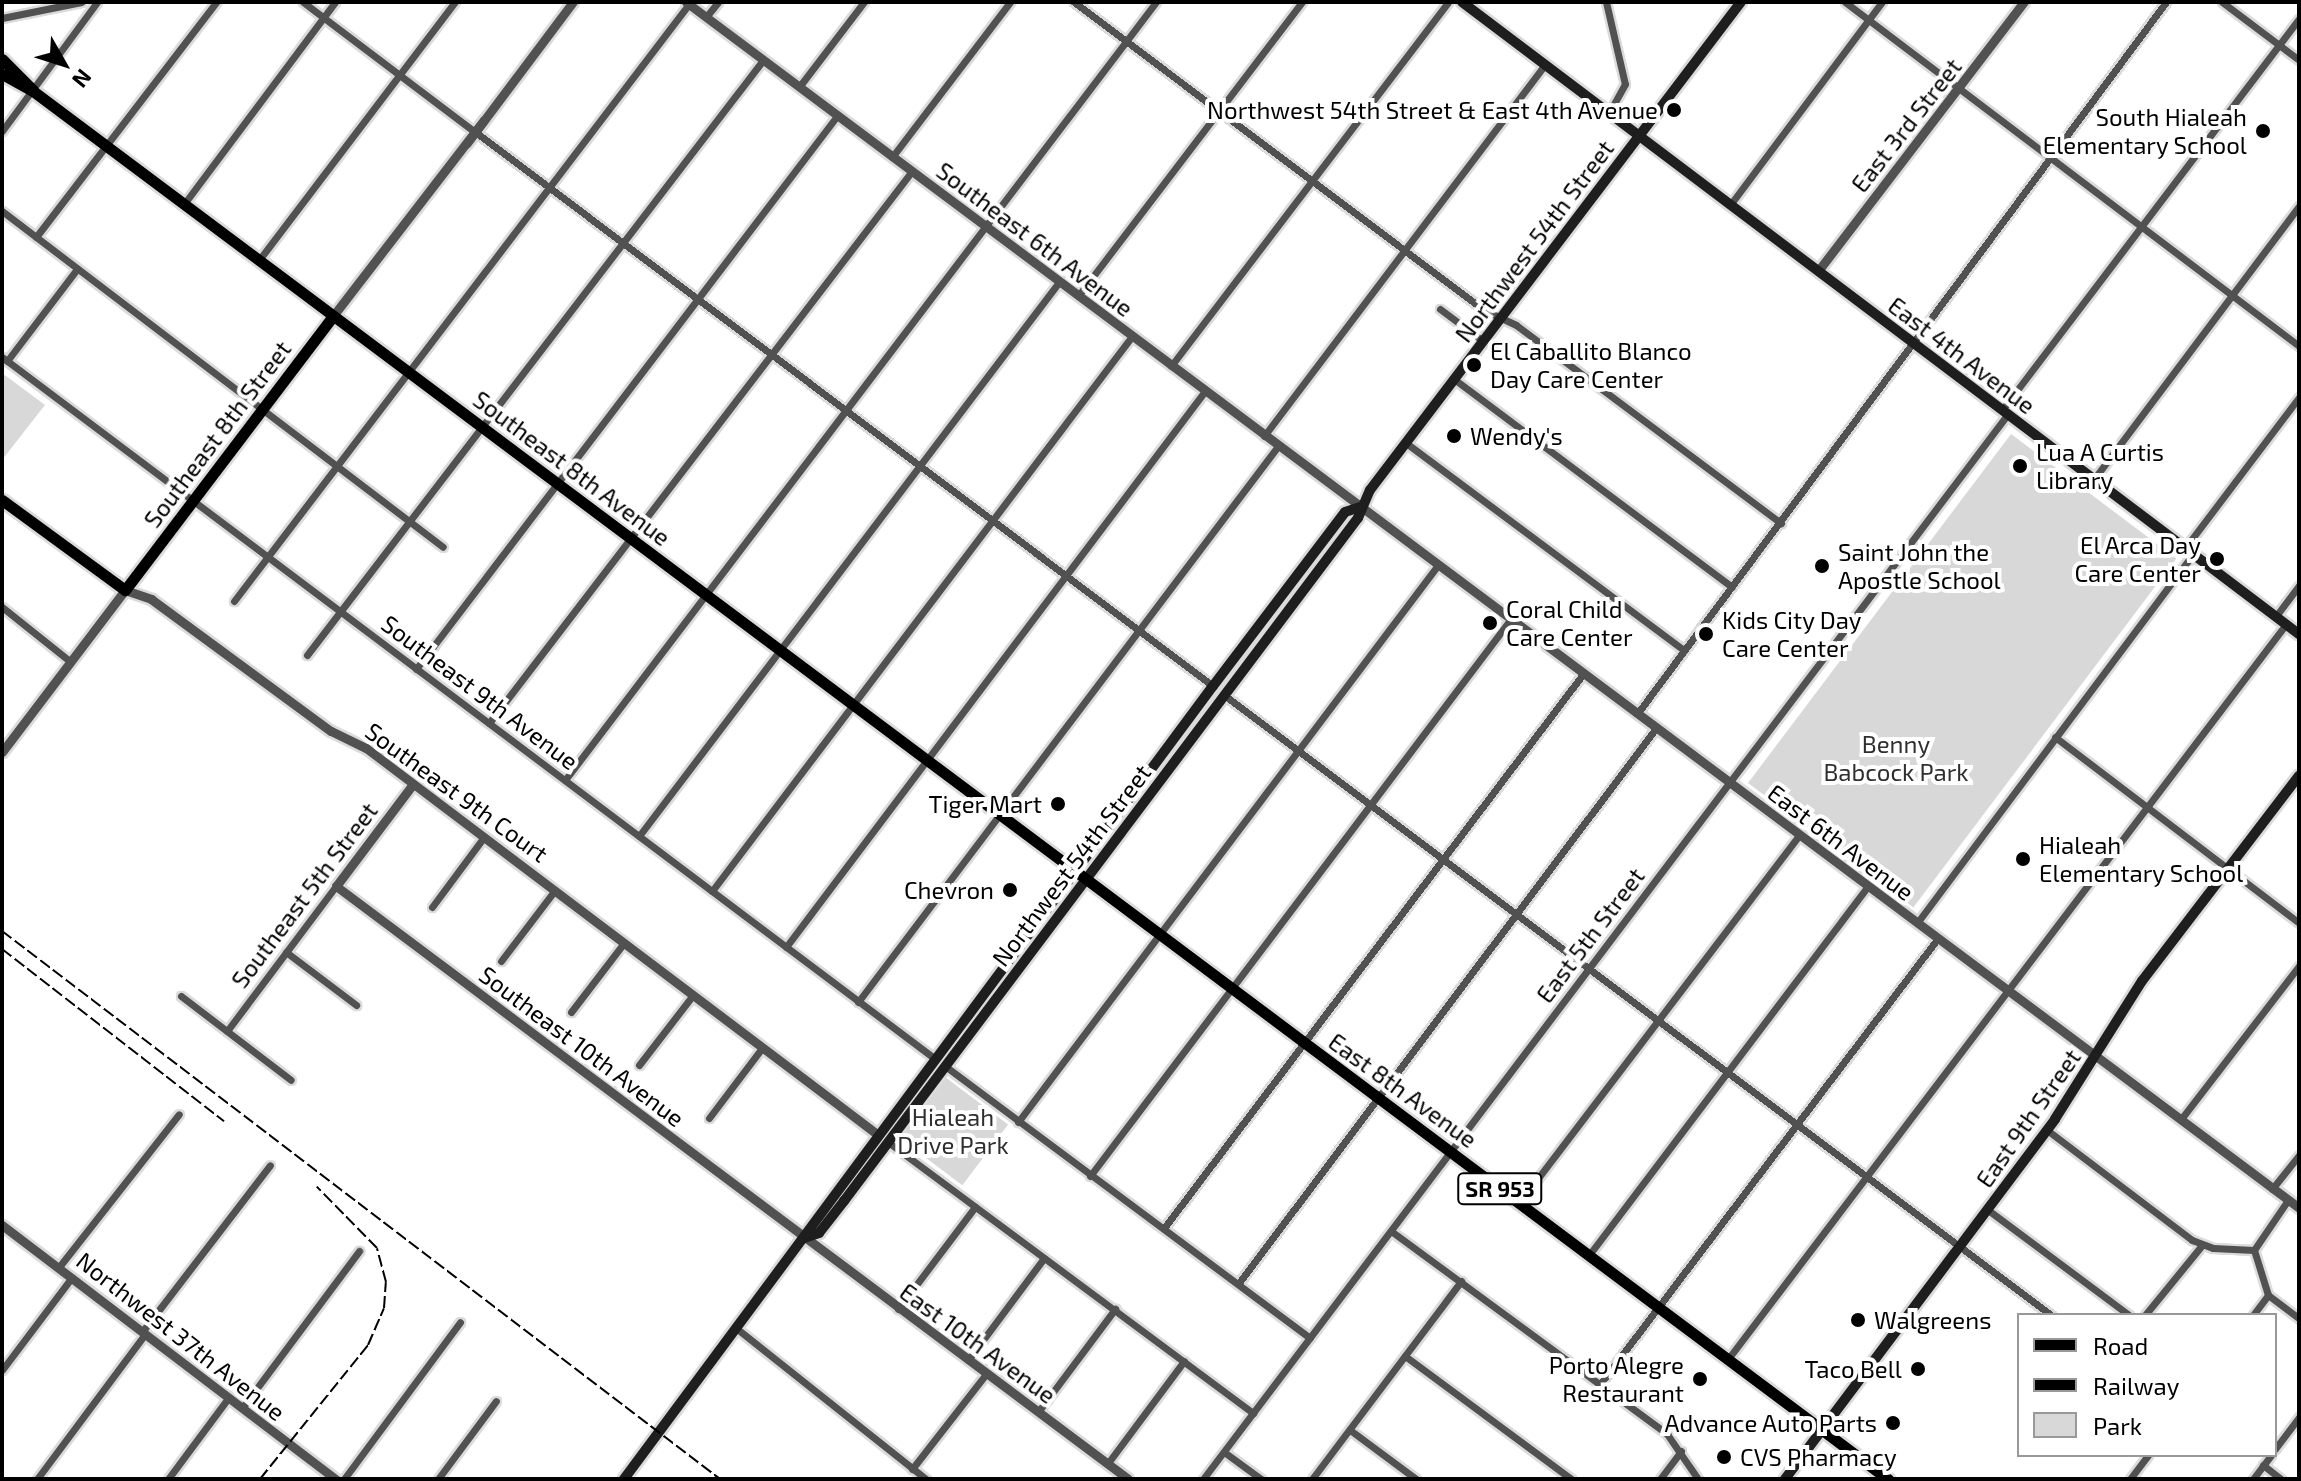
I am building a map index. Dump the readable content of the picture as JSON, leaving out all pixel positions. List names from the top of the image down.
{
  "streets": {
    "main road": [
      "Northwest 54th Street",
      "East 4th Avenue",
      "Southeast 8th Street",
      "Southeast 8th Avenue",
      "Southeast 9th Court",
      "East 8th Avenue",
      "East 9th Street",
      "SR 953"
    ],
    "street": [
      "East 3rd Street",
      "Southeast 6th Avenue",
      "Southeast 9th Avenue",
      "East 6th Avenue",
      "Southeast 5th Street",
      "East 5th Street",
      "Southeast 10th Avenue",
      "Northwest 37th Avenue",
      "East 10th Avenue"
    ]
  },
  "crossings": [
    ["East 3rd Street", "East 4th Avenue"],
    ["Southeast 6th Avenue", "Northwest 54th Street"],
    ["Southeast 6th Avenue", "East 6th Avenue"],
    ["Northwest 54th Street", "East 4th Avenue"],
    ["Northwest 54th Street", "Southeast 8th Avenue"],
    ["Northwest 54th Street", "Southeast 9th Avenue"],
    ["Northwest 54th Street", "Southeast 9th Court"],
    ["Northwest 54th Street", "East 6th Avenue"],
    ["Northwest 54th Street", "Southeast 10th Avenue"],
    ["Northwest 54th Street", "East 8th Avenue"],
    ["Northwest 54th Street", "East 10th Avenue"],
    ["East 4th Avenue", "East 5th Street"],
    ["Southeast 8th Street", "Southeast 8th Avenue"],
    ["Southeast 8th Street", "Southeast 9th Avenue"],
    ["Southeast 8th Street", "Southeast 9th Court"],
    ["Southeast 8th Avenue", "East 8th Avenue"],
    ["Southeast 8th Avenue", "SR 953"],
    ["Southeast 9th Court", "Southeast 5th Street"],
    ["East 6th Avenue", "East 5th Street"],
    ["East 6th Avenue", "East 9th Street"],
    ["Southeast 5th Street", "Southeast 10th Avenue"],
    ["East 5th Street", "East 8th Avenue"],
    ["Southeast 10th Avenue", "East 10th Avenue"],
    ["East 8th Avenue", "East 9th Street"]
  ],
  "parks": ["Benny Babcock Park", "Hialeah Drive Park"],
  "places": [
    "Northwest 54th Street & East 4th Avenue",
    "South Hialeah Elementary School",
    "El Caballito Blanco Day Care Center",
    "Wendy's",
    "Lua A Curtis Library",
    "El Arca Day Care Center",
    "Saint John the Apostle School",
    "Coral Child Care Center",
    "Kids City Day Care Center",
    "Tiger Mart",
    "Hialeah Elementary School",
    "Chevron",
    "Walgreens",
    "Taco Bell",
    "Porto Alegre Restaurant",
    "Advance Auto Parts",
    "CVS Pharmacy"
  ],
  "legend": ["Road", "Railway", "Park"],
  "north": "bottom right"
}
